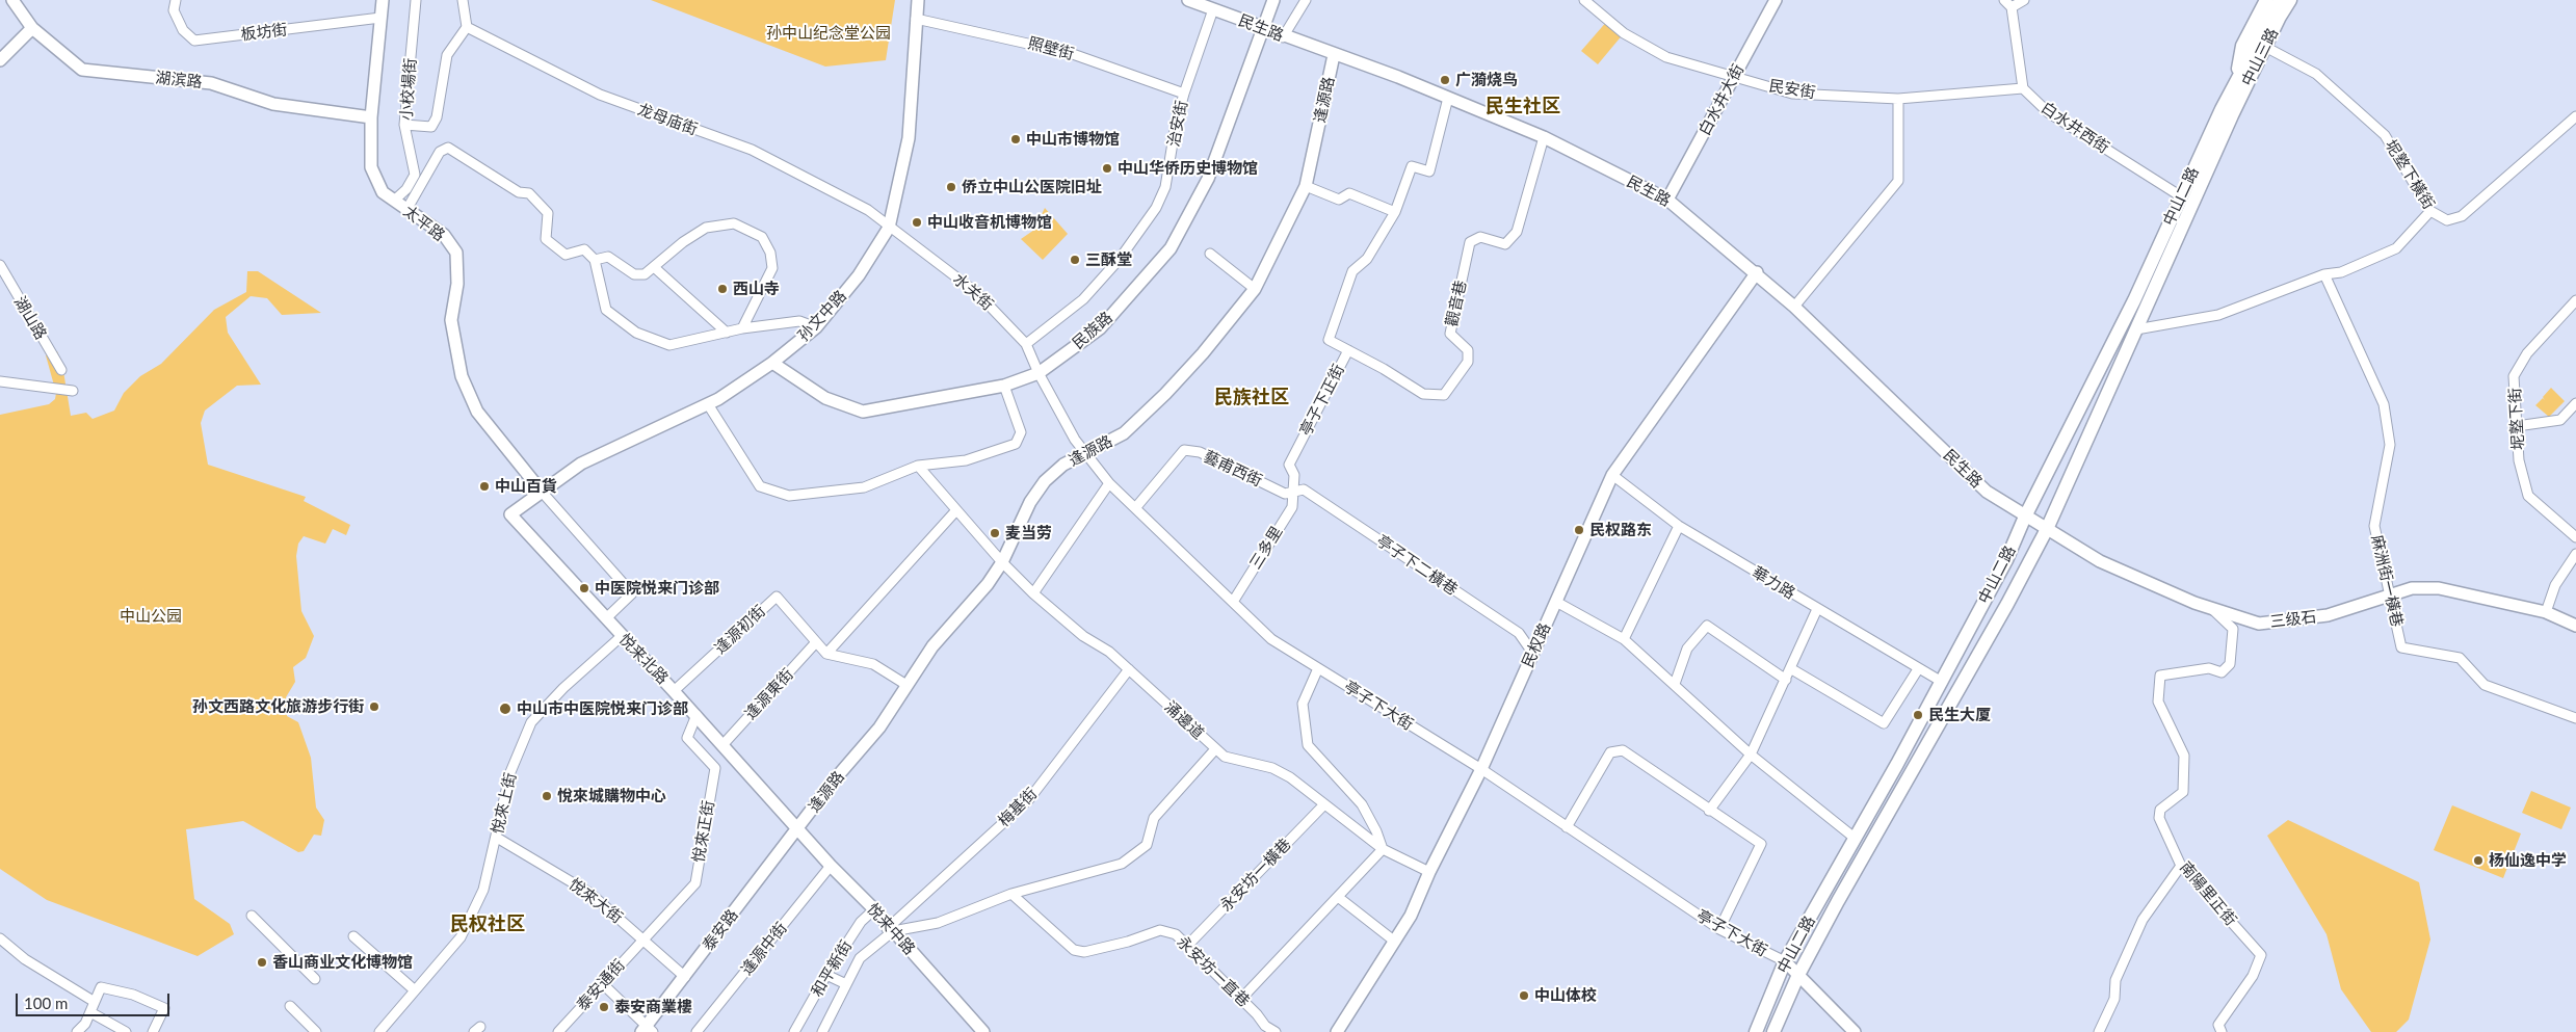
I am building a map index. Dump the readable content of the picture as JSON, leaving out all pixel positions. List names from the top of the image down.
{
  "streets": {
    "main road": ["中山三路", "中山二路"],
    "street": [
      "民生路",
      "板坊街",
      "照壁街",
      "湖滨路",
      "小校場街",
      "民安街",
      "逢源路",
      "白水井大街",
      "龙母庙街",
      "治安街",
      "白水井西街",
      "坭墪下橫街",
      "太平路",
      "水关街",
      "觀音巷",
      "孙文中路",
      "湖山路",
      "民族路",
      "亭子下正街",
      "坭墪下街",
      "藝甫西街",
      "三多里",
      "亭子下二橫巷",
      "麻洲街一橫巷",
      "華力路",
      "三级石",
      "逢源初街",
      "民权路",
      "悦来北路",
      "逢源東街",
      "亭子下大街",
      "涌邊道",
      "悅來上街",
      "梅基街",
      "悅來正街",
      "永安坊一橫巷",
      "南陽里正街",
      "悅來大街",
      "悦来中路",
      "泰安路",
      "逢源中街",
      "和平新街",
      "永安坊一直巷",
      "泰安通街"
    ]
  },
  "crossings": [
    ["民生路", "逢源路"],
    ["民生路", "白水井大街"],
    ["民生路", "治安街"],
    ["民生路", "中山二路"],
    ["民生路", "觀音巷"],
    ["民生路", "民族路"],
    ["民生路", "亭子下正街"],
    ["民生路", "三级石"],
    ["民生路", "民权路"],
    ["板坊街", "太平路"],
    ["照壁街", "治安街"],
    ["照壁街", "孙文中路"],
    ["中山三路", "坭墪下橫街"],
    ["中山三路", "中山二路"],
    ["湖滨路", "太平路"],
    ["小校場街", "太平路"],
    ["民安街", "白水井大街"],
    ["民安街", "白水井西街"],
    ["逢源路", "悦来北路"],
    ["逢源路", "亭子下大街"],
    ["逢源路", "涌邊道"],
    ["逢源路", "悦来中路"],
    ["逢源路", "泰安路"],
    ["龙母庙街", "水关街"],
    ["龙母庙街", "孙文中路"],
    ["治安街", "水关街"],
    ["白水井西街", "中山二路"],
    ["中山二路", "華力路"],
    ["中山二路", "三级石"],
    ["中山二路", "亭子下大街"],
    ["太平路", "孙文中路"],
    ["水关街", "孙文中路"],
    ["水关街", "民族路"],
    ["水关街", "亭子下大街"],
    ["觀音巷", "亭子下正街"],
    ["孙文中路", "民族路"],
    ["孙文中路", "悦来北路"],
    ["民族路", "亭子下大街"],
    ["亭子下正街", "藝甫西街"],
    ["亭子下正街", "三多里"],
    ["亭子下正街", "亭子下二橫巷"],
    ["藝甫西街", "三多里"],
    ["藝甫西街", "亭子下二橫巷"],
    ["藝甫西街", "亭子下大街"],
    ["三多里", "亭子下二橫巷"],
    ["三多里", "亭子下大街"],
    ["亭子下二橫巷", "民权路"],
    ["麻洲街一橫巷", "三级石"],
    ["華力路", "民权路"],
    ["三级石", "南陽里正街"],
    ["逢源初街", "悦来北路"],
    ["逢源初街", "逢源東街"],
    ["民权路", "亭子下大街"],
    ["民权路", "涌邊道"],
    ["悦来北路", "逢源東街"],
    ["悦来北路", "悅來上街"],
    ["悦来北路", "悅來正街"],
    ["悦来北路", "悦来中路"],
    ["悦来北路", "泰安路"],
    ["涌邊道", "梅基街"],
    ["涌邊道", "永安坊一橫巷"],
    ["悅來上街", "悅來大街"],
    ["梅基街", "悦来中路"],
    ["悅來正街", "悅來大街"],
    ["悅來正街", "泰安通街"],
    ["永安坊一橫巷", "永安坊一直巷"],
    ["悅來大街", "泰安路"],
    ["悅來大街", "泰安通街"],
    ["悦来中路", "泰安路"],
    ["悦来中路", "逢源中街"],
    ["悦来中路", "和平新街"]
  ],
  "districts": ["民生社区", "民族社区", "民权社区"],
  "parks": ["孙中山纪念堂公园", "中山公园"],
  "places": [
    "广漪烧鸟",
    "中山市博物馆",
    "中山华侨历史博物馆",
    "侨立中山公医院旧址",
    "中山收音机博物馆",
    "三酥堂",
    "西山寺",
    "中山百貨",
    "民权路东",
    "麦当劳",
    "中医院悦来门诊部",
    "孙文西路文化旅游步行街",
    "中山市中医院悦来门诊部",
    "民生大厦",
    "悅來城購物中心",
    "杨仙逸中学",
    "香山商业文化博物馆",
    "中山体校",
    "泰安商業樓"
  ],
  "scale_bar": "100 m"
}
